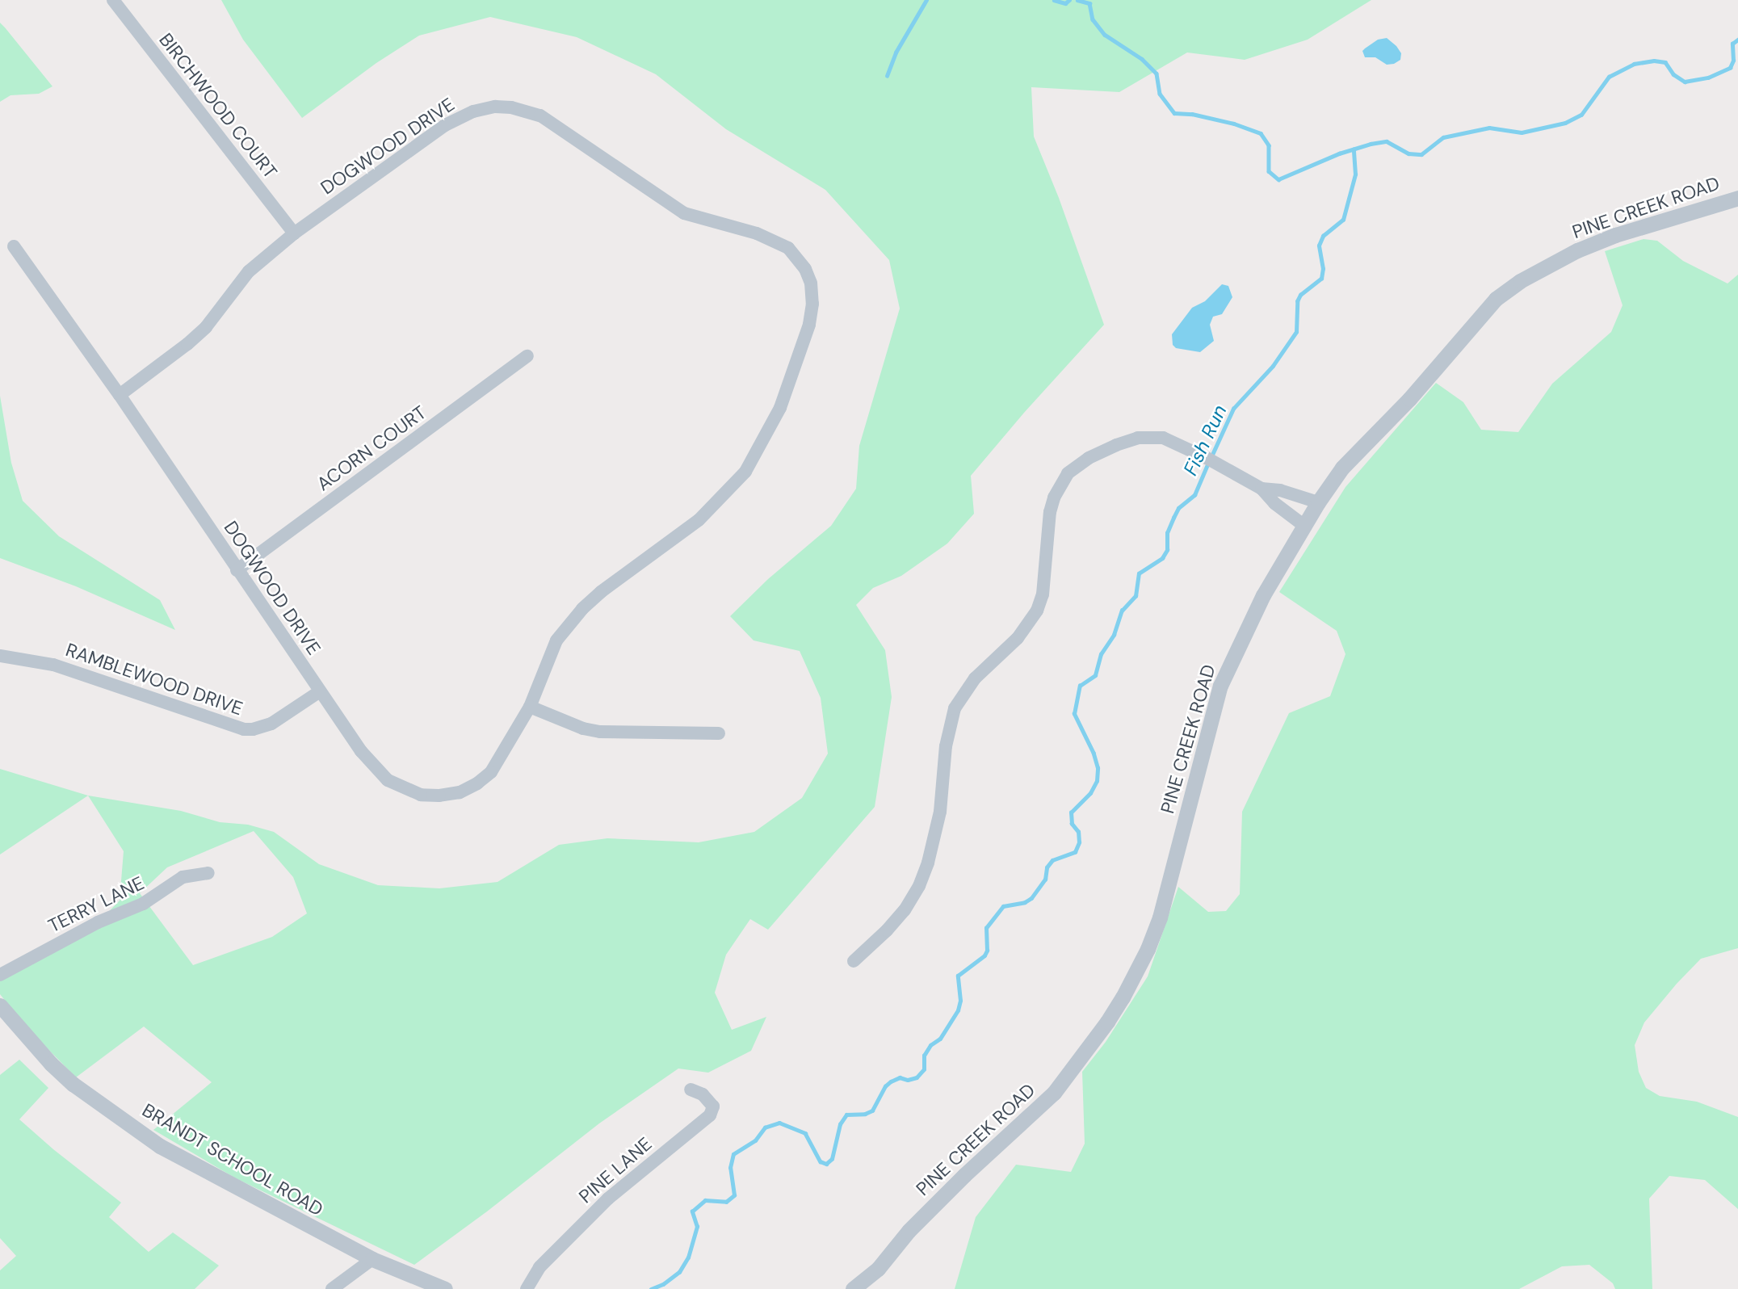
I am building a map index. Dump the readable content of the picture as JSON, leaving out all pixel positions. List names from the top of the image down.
{
  "streets": {
    "street": [
      "BIRCHWOOD COURT",
      "DOGWOOD DRIVE",
      "PINE CREEK ROAD",
      "ACORN COURT",
      "RAMBLEWOOD DRIVE",
      "TERRY LANE",
      "BRANDT SCHOOL ROAD",
      "PINE LANE"
    ]
  },
  "crossings": [
    ["BIRCHWOOD COURT", "DOGWOOD DRIVE"],
    ["DOGWOOD DRIVE", "ACORN COURT"],
    ["DOGWOOD DRIVE", "RAMBLEWOOD DRIVE"]
  ],
  "water": ["Fish Run"]
}
